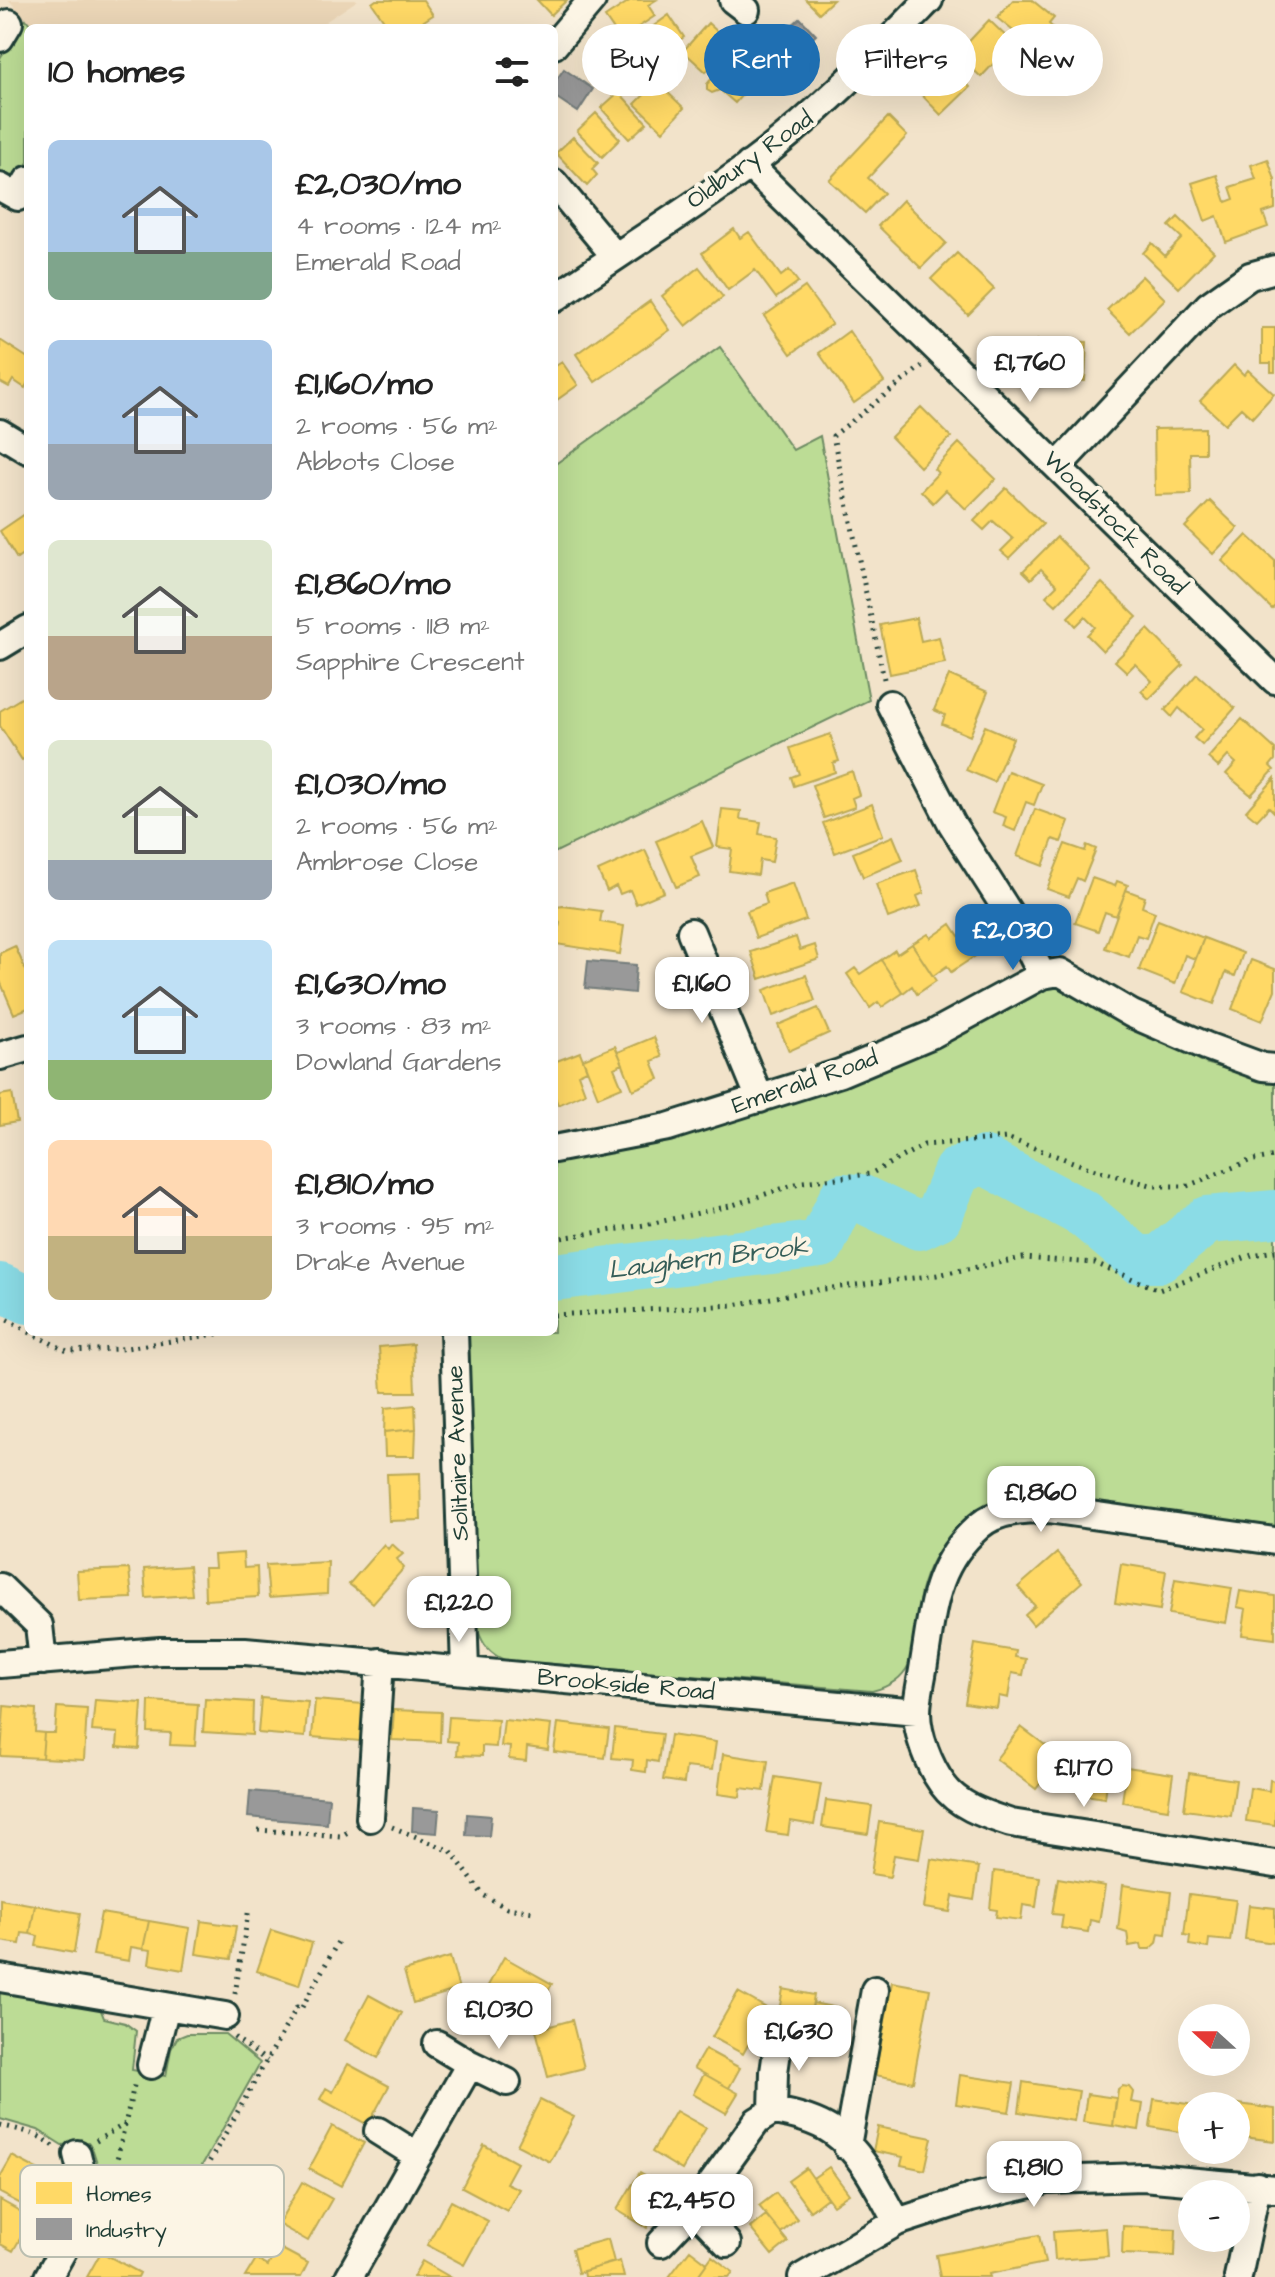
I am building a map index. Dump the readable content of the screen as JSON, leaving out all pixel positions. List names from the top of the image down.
{
  "streets": {
    "street": [
      "Oldbury Road",
      "Woodstock Road",
      "Emerald Road",
      "Solitaire Avenue",
      "Brookside Road"
    ]
  },
  "crossings": [
    ["Oldbury Road", "Woodstock Road"],
    ["Solitaire Avenue", "Brookside Road"]
  ],
  "water": ["Laughern Brook"],
  "legend": ["Homes", "Industry"],
  "north": "left",
  "page": {
    "chip": [
      "Buy",
      "Rent",
      "Filters",
      "New"
    ],
    "heading": "10 homes",
    "list": [
      {
        "name": "£2,030/mo",
        "note": "4 rooms · 124 m² · Emerald Road"
      },
      {
        "name": "£1,160/mo",
        "note": "2 rooms · 56 m² · Abbots Close"
      },
      {
        "name": "£1,860/mo",
        "note": "5 rooms · 118 m² · Sapphire Crescent"
      },
      {
        "name": "£1,030/mo",
        "note": "2 rooms · 56 m² · Ambrose Close"
      },
      {
        "name": "£1,630/mo",
        "note": "3 rooms · 83 m² · Dowland Gardens"
      },
      {
        "name": "£1,810/mo",
        "note": "3 rooms · 95 m² · Drake Avenue"
      }
    ],
    "price": [
      "£1,760",
      "£2,030",
      "£1,160",
      "£1,860",
      "£1,220",
      "£1,170",
      "£1,030",
      "£1,630",
      "£1,810",
      "£2,450"
    ],
    "map_buttons": ["+", "−"]
  }
}
